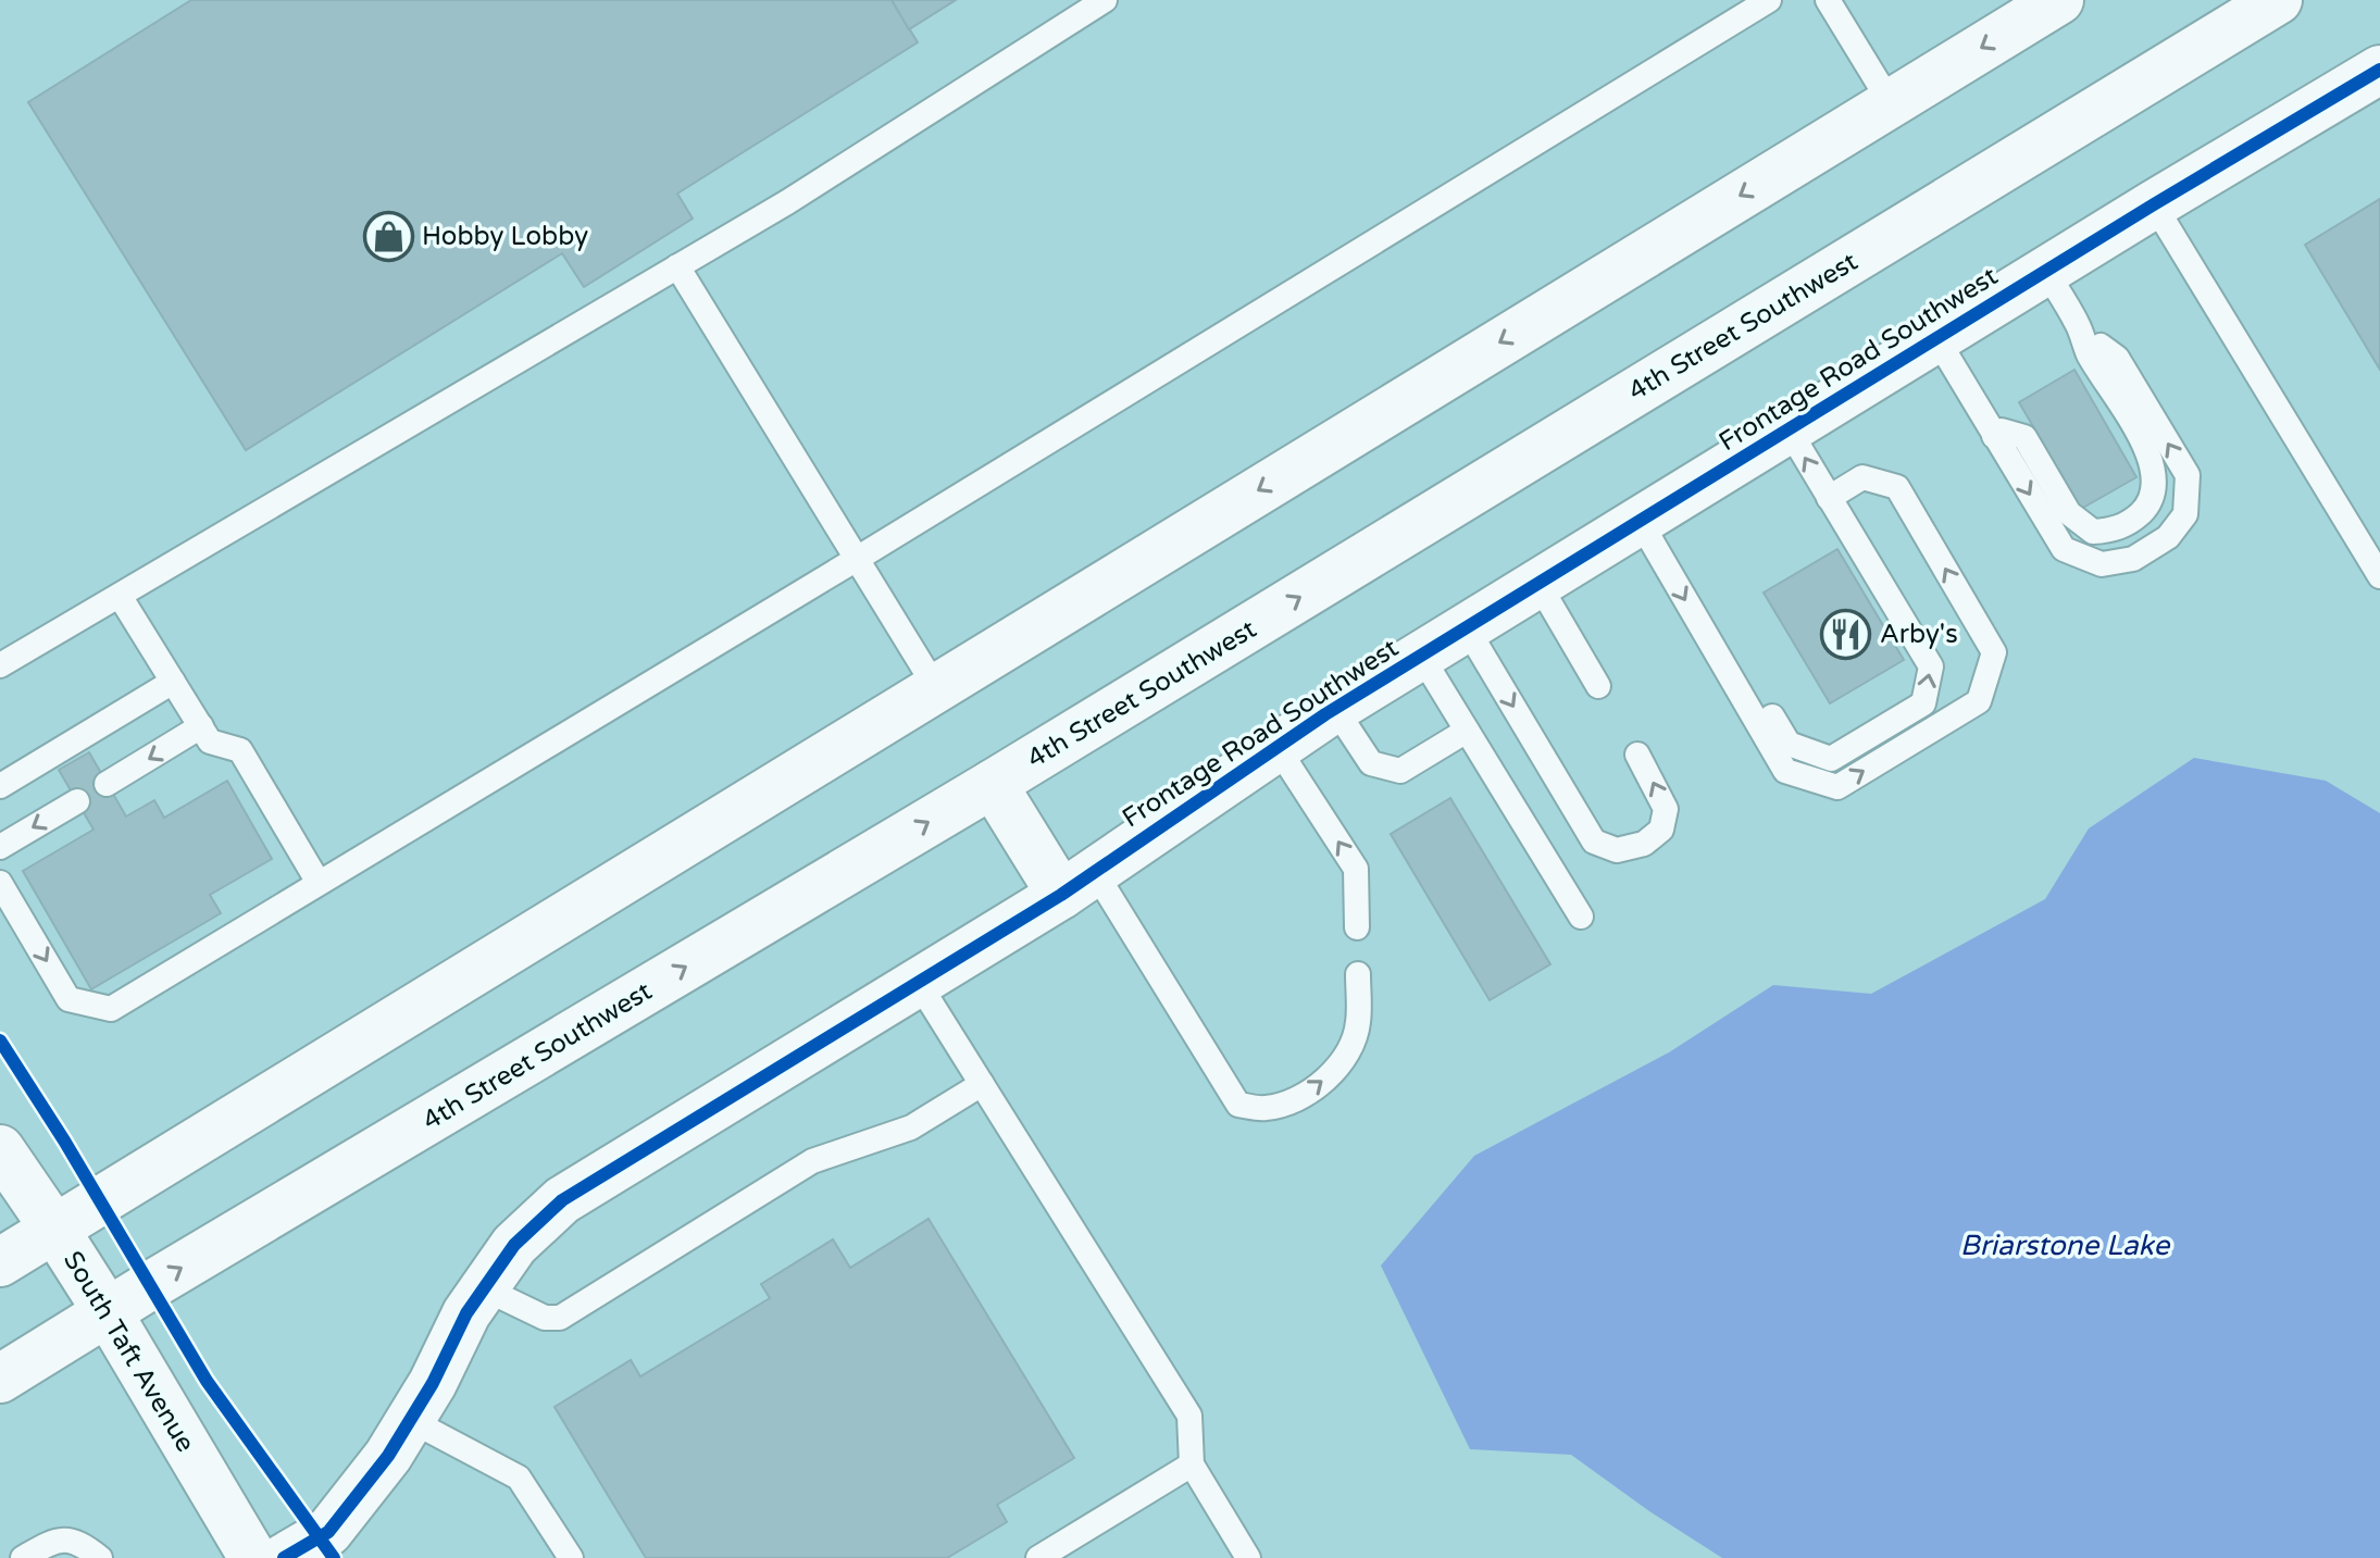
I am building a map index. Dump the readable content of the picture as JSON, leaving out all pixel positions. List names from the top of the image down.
{
  "streets": {
    "main road": ["4th Street Southwest", "Frontage Road Southwest", "South Taft Avenue"]
  },
  "crossings": [
    ["4th Street Southwest", "South Taft Avenue"],
    ["Frontage Road Southwest", "South Taft Avenue"]
  ],
  "water": ["Briarstone Lake"],
  "places": {
    "shop": ["Hobby Lobby"],
    "restaurant": ["Arby's"]
  }
}
